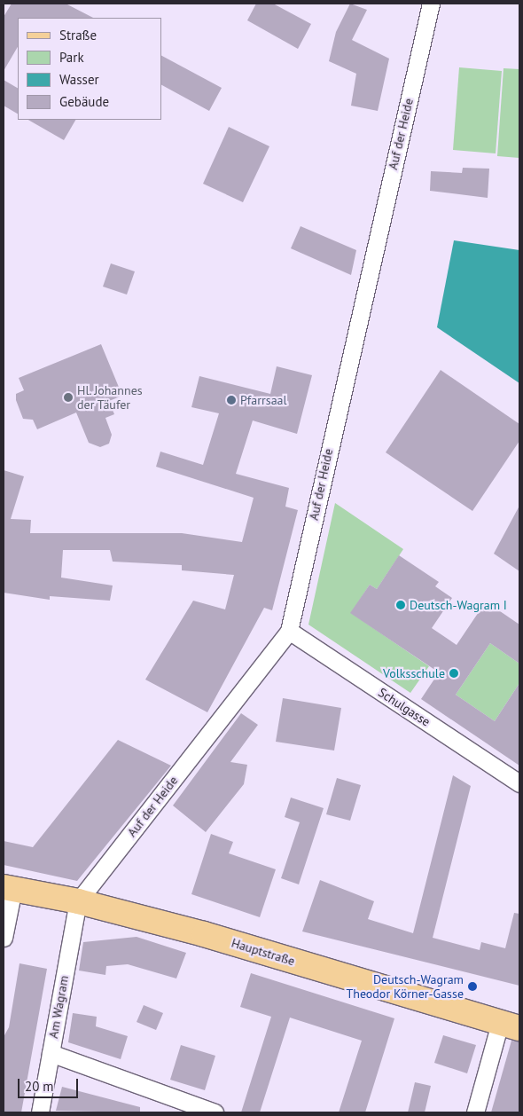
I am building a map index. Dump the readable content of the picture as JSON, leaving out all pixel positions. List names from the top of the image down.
{
  "streets": {
    "main road": ["Hauptstraße"],
    "street": ["Auf der Heide", "Schulgasse", "Am Wagram"]
  },
  "crossings": [
    ["Auf der Heide", "Schulgasse"],
    ["Auf der Heide", "Hauptstraße"],
    ["Auf der Heide", "Am Wagram"],
    ["Hauptstraße", "Am Wagram"]
  ],
  "places": [
    "Hl. Johannes der Täufer",
    "Pfarrsaal",
    "Deutsch-Wagram I",
    "Volksschule",
    "Deutsch-Wagram Theodor Körner-Gasse"
  ],
  "legend": [
    "Straße",
    "Park",
    "Wasser",
    "Gebäude"
  ],
  "scale_bar": "20 m"
}
